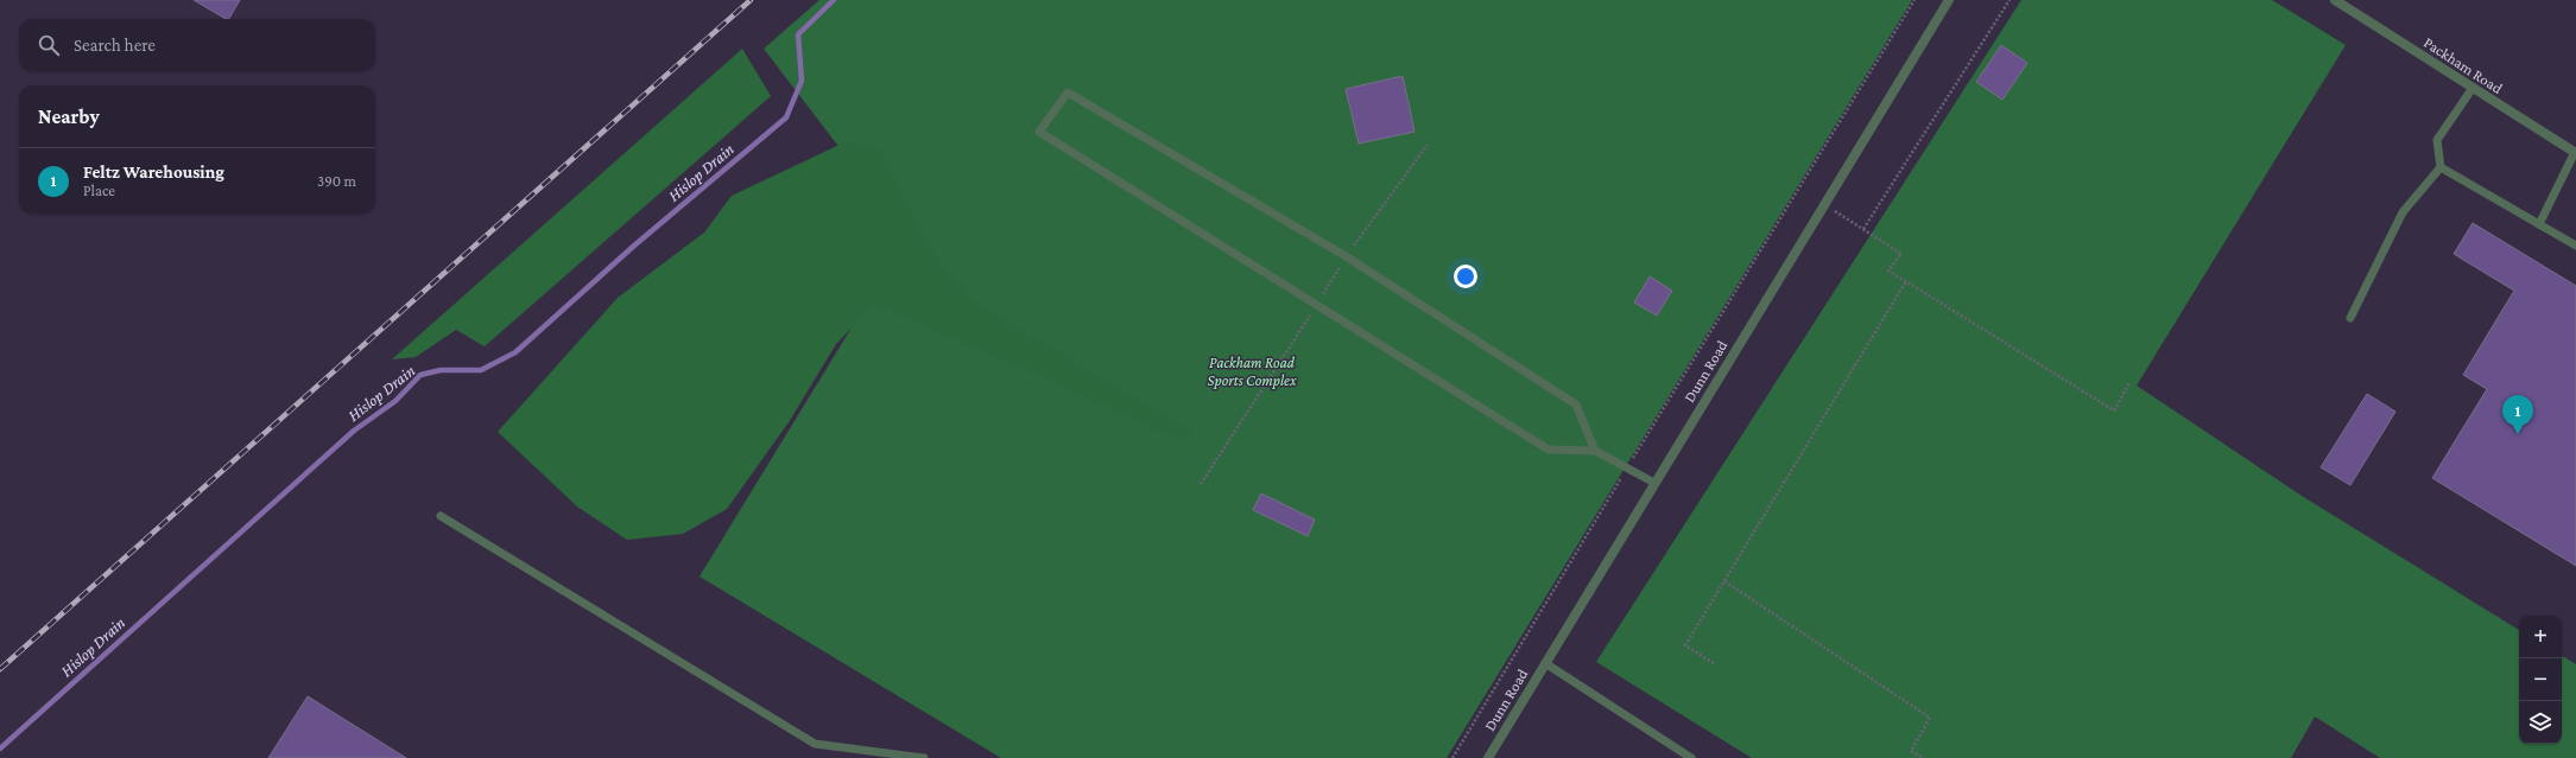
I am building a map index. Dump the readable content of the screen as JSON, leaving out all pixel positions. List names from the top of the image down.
{
  "streets": {
    "street": ["Packham Road", "Dunn Road"]
  },
  "water": ["Hislop Drain"],
  "parks": ["Packham Road Sports Complex"],
  "page": {
    "search": "Search here",
    "heading": "Nearby",
    "list": [
      {
        "mark": "1",
        "name": "Feltz Warehousing",
        "note": "Place",
        "value": "390 m"
      }
    ],
    "pins": "1",
    "map_buttons": ["+", "−"]
  }
}
